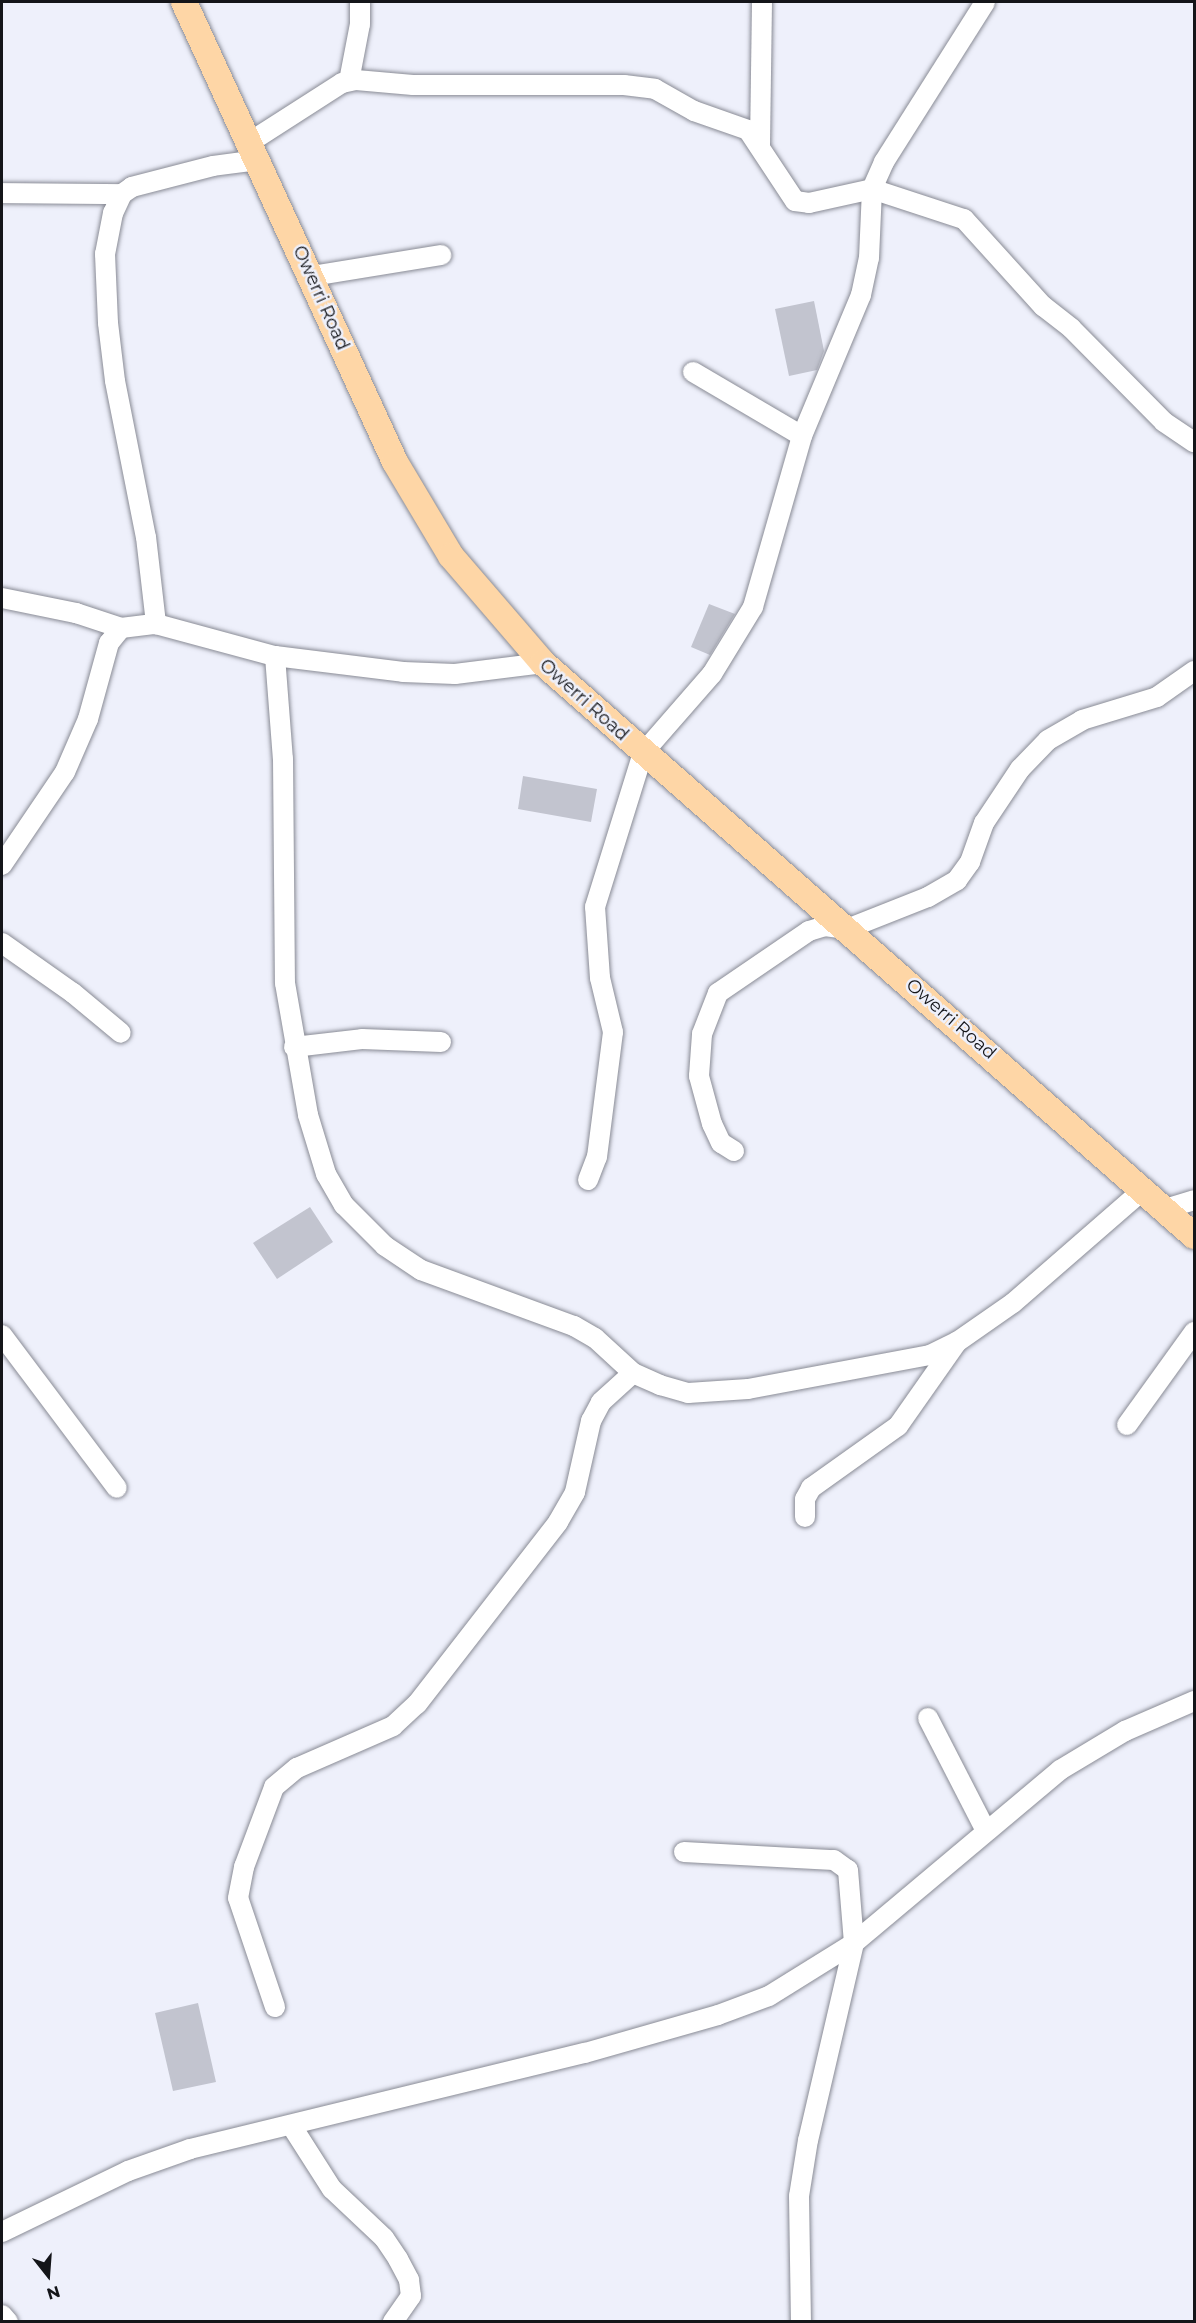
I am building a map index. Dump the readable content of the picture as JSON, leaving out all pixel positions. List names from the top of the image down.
{
  "streets": {
    "main road": ["Owerri Road"]
  },
  "north": "bottom"
}
